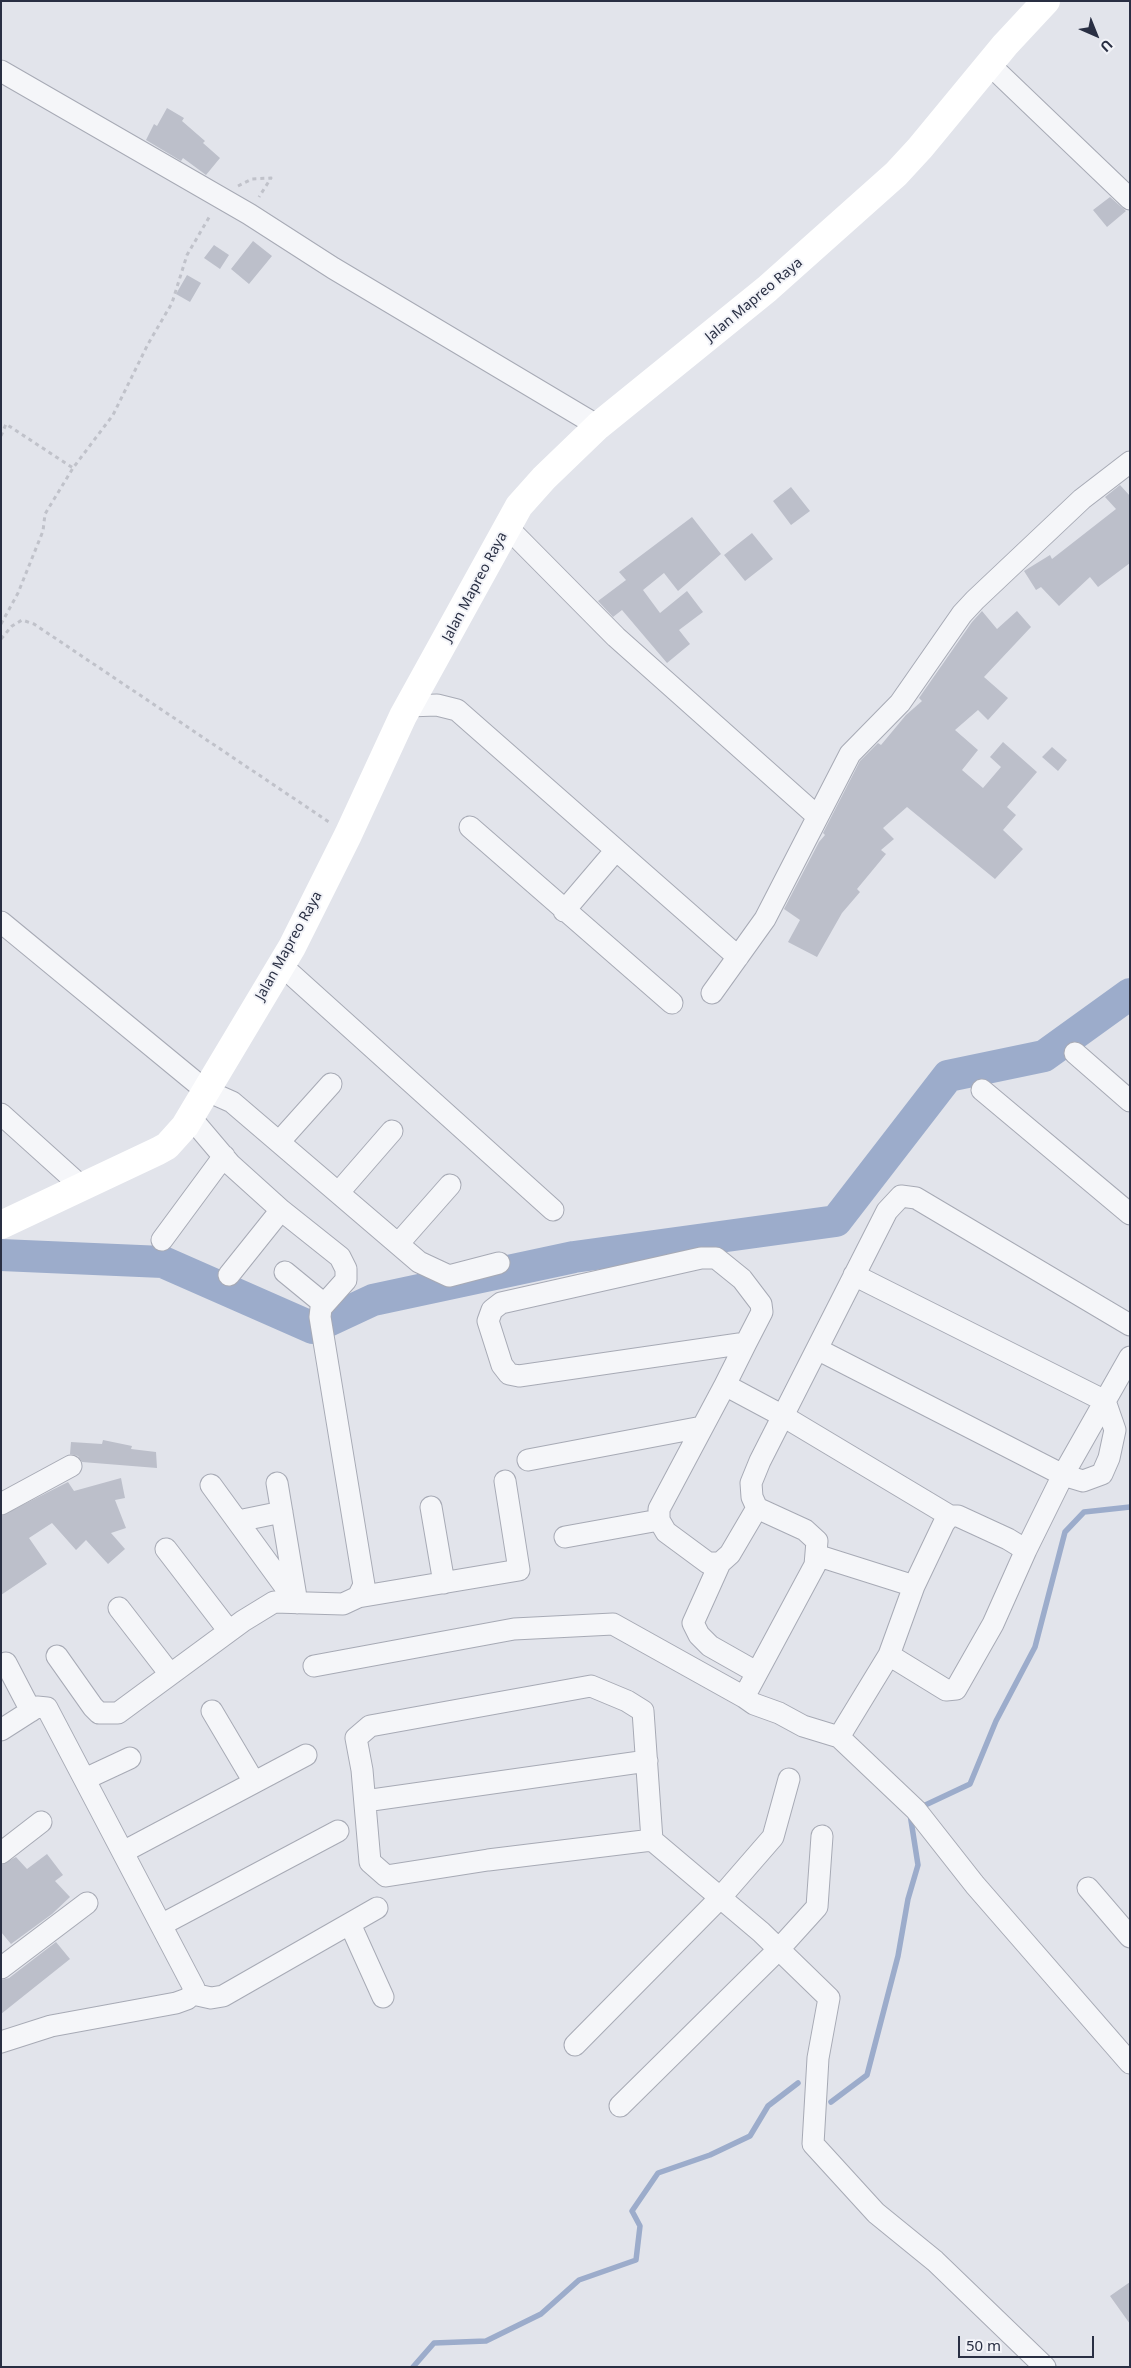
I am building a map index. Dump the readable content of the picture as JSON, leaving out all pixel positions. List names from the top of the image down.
{
  "streets": {
    "street": ["Jalan Mapreo Raya"]
  },
  "scale_bar": "50 m",
  "north": "bottom right"
}
